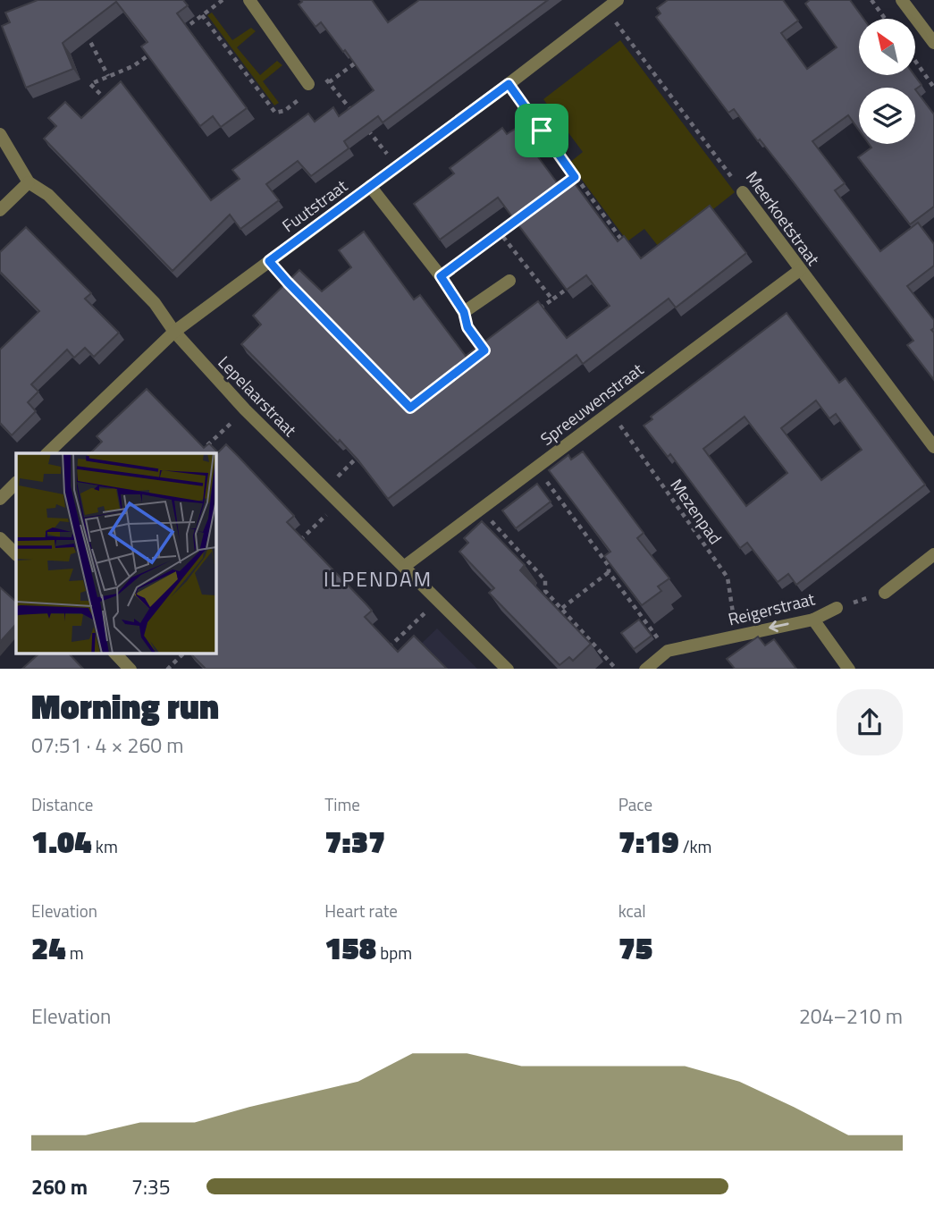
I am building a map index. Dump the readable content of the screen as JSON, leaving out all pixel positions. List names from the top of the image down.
{
  "streets": {
    "street": [
      "Fuutstraat",
      "Meerkoetstraat",
      "Lepelaarstraat",
      "Spreeuwenstraat",
      "Reigerstraat"
    ],
    "path": ["Mezenpad"]
  },
  "crossings": [
    ["Fuutstraat", "Meerkoetstraat"],
    ["Fuutstraat", "Lepelaarstraat"],
    ["Meerkoetstraat", "Spreeuwenstraat"],
    ["Lepelaarstraat", "Spreeuwenstraat"],
    ["Spreeuwenstraat", "Mezenpad"],
    ["Mezenpad", "Reigerstraat"]
  ],
  "districts": ["ILPENDAM"],
  "north": "top left",
  "page": {
    "heading": ["Morning run", "07:51 · 4 × 260 m"],
    "stats": [
      ["Distance", "1.04 km"],
      ["Time", "7:37"],
      ["Pace", "7:19 /km"],
      ["Elevation", "24 m"],
      ["Heart rate", "158 bpm"],
      ["kcal", "75"]
    ],
    "chart": ["Elevation", "204–210 m"],
    "list": [
      {
        "name": "260 m",
        "note": "7:35"
      }
    ]
  }
}
